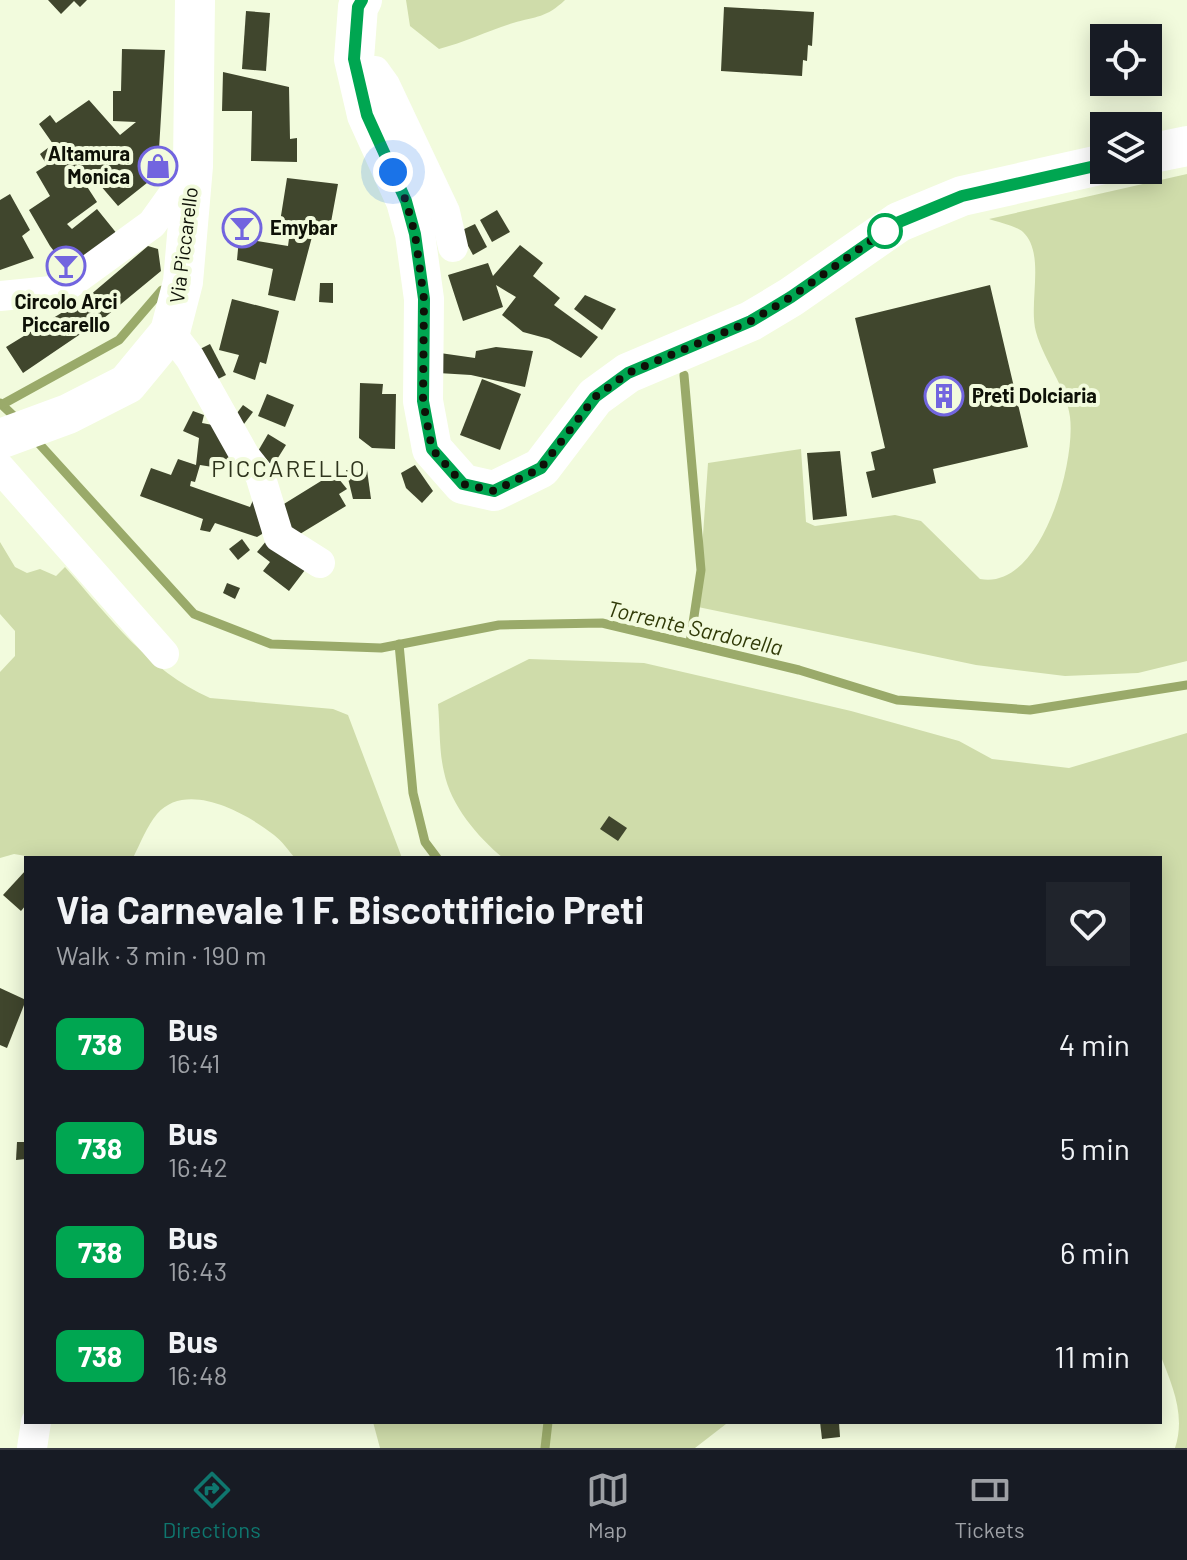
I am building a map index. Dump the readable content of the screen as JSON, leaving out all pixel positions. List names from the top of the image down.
{
  "streets": {
    "main road": ["Via Piccarello"]
  },
  "districts": ["PICCARELLO"],
  "water": ["Torrente Sardorella"],
  "places": {
    "shop": ["Altamura Monica"],
    "bar": ["Emybar", "Circolo Arci Piccarello"],
    "building": ["Preti Dolciaria"]
  },
  "lines": ["bus line 738"],
  "page": {
    "heading": ["Via Carnevale 1 F. Biscottificio Preti", "Walk · 3 min · 190 m"],
    "list": [
      {
        "mark": "738",
        "name": "Bus",
        "note": "16:41",
        "value": "4 min"
      },
      {
        "mark": "738",
        "name": "Bus",
        "note": "16:42",
        "value": "5 min"
      },
      {
        "mark": "738",
        "name": "Bus",
        "note": "16:43",
        "value": "6 min"
      },
      {
        "mark": "738",
        "name": "Bus",
        "note": "16:48",
        "value": "11 min"
      }
    ],
    "tabs": ["Directions", "Map", "Tickets"]
  }
}
